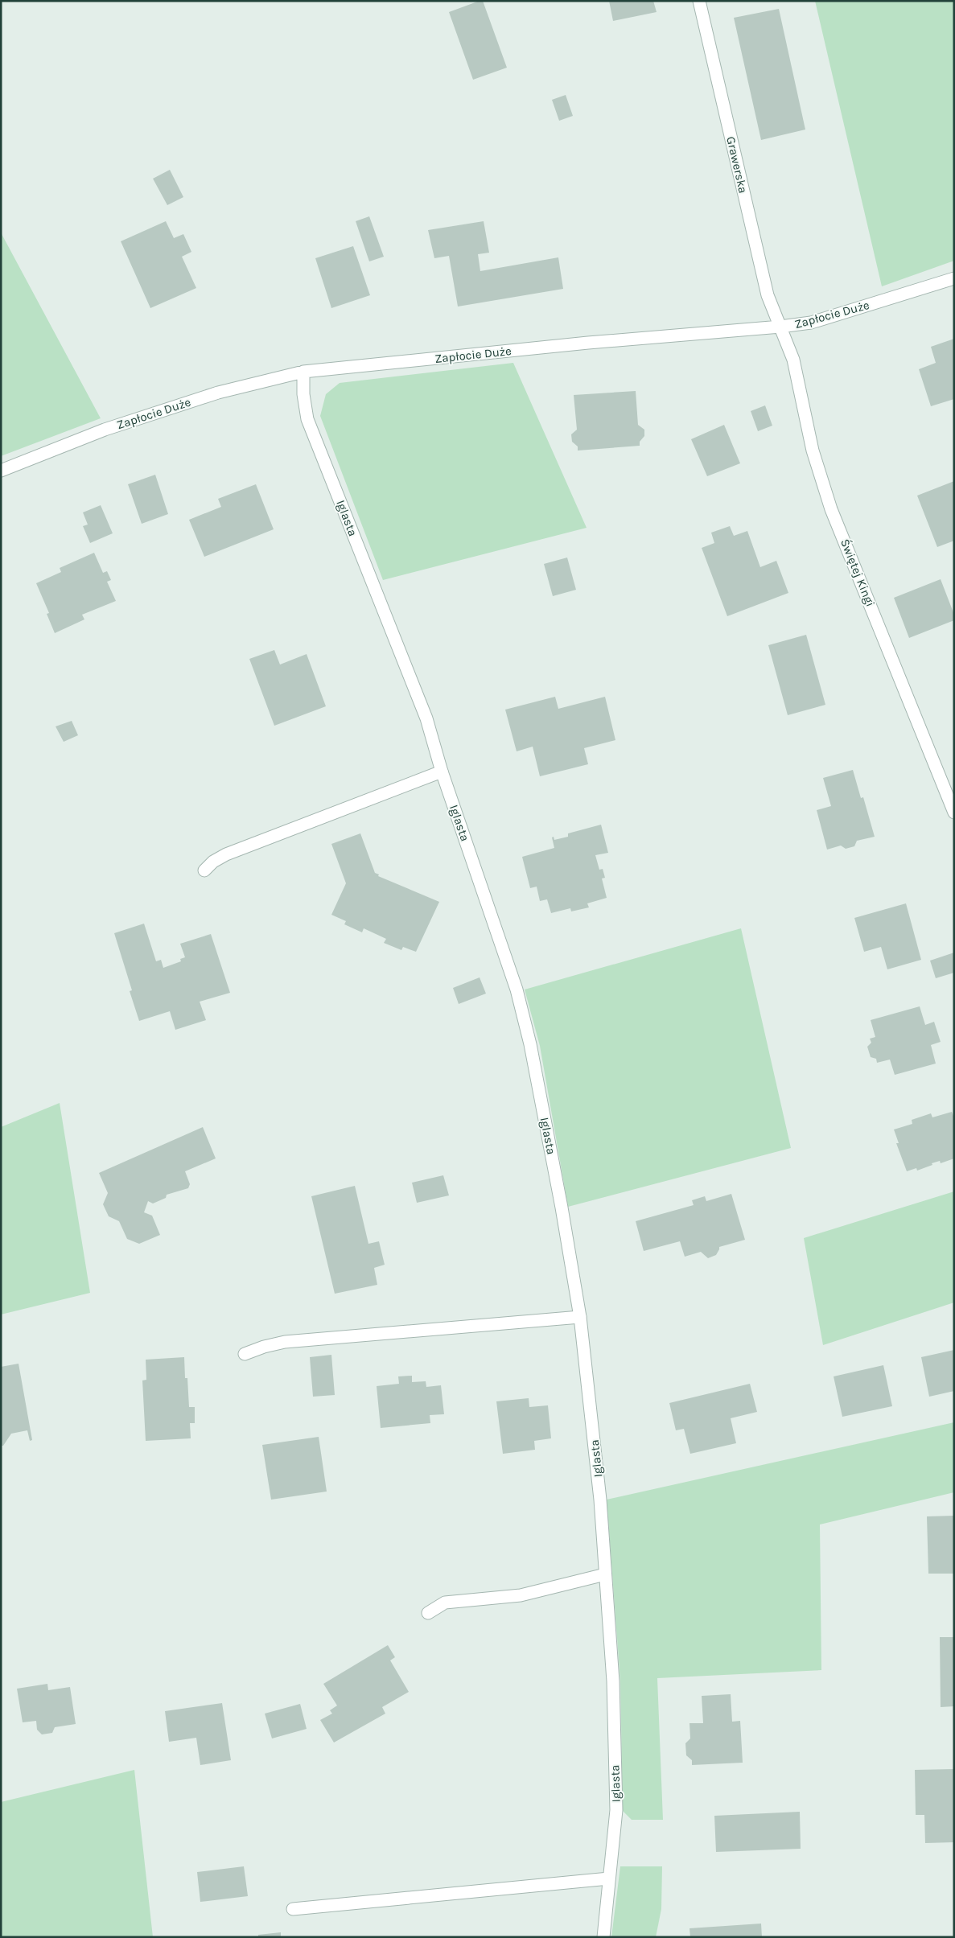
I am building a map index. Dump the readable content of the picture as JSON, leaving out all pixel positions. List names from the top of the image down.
{
  "streets": {
    "street": [
      "Grawerska",
      "Zapłocie Duże",
      "Iglasta",
      "Świętej Kingi"
    ]
  },
  "crossings": [
    ["Grawerska", "Zapłocie Duże"],
    ["Grawerska", "Świętej Kingi"],
    ["Zapłocie Duże", "Iglasta"],
    ["Zapłocie Duże", "Świętej Kingi"]
  ]
}
